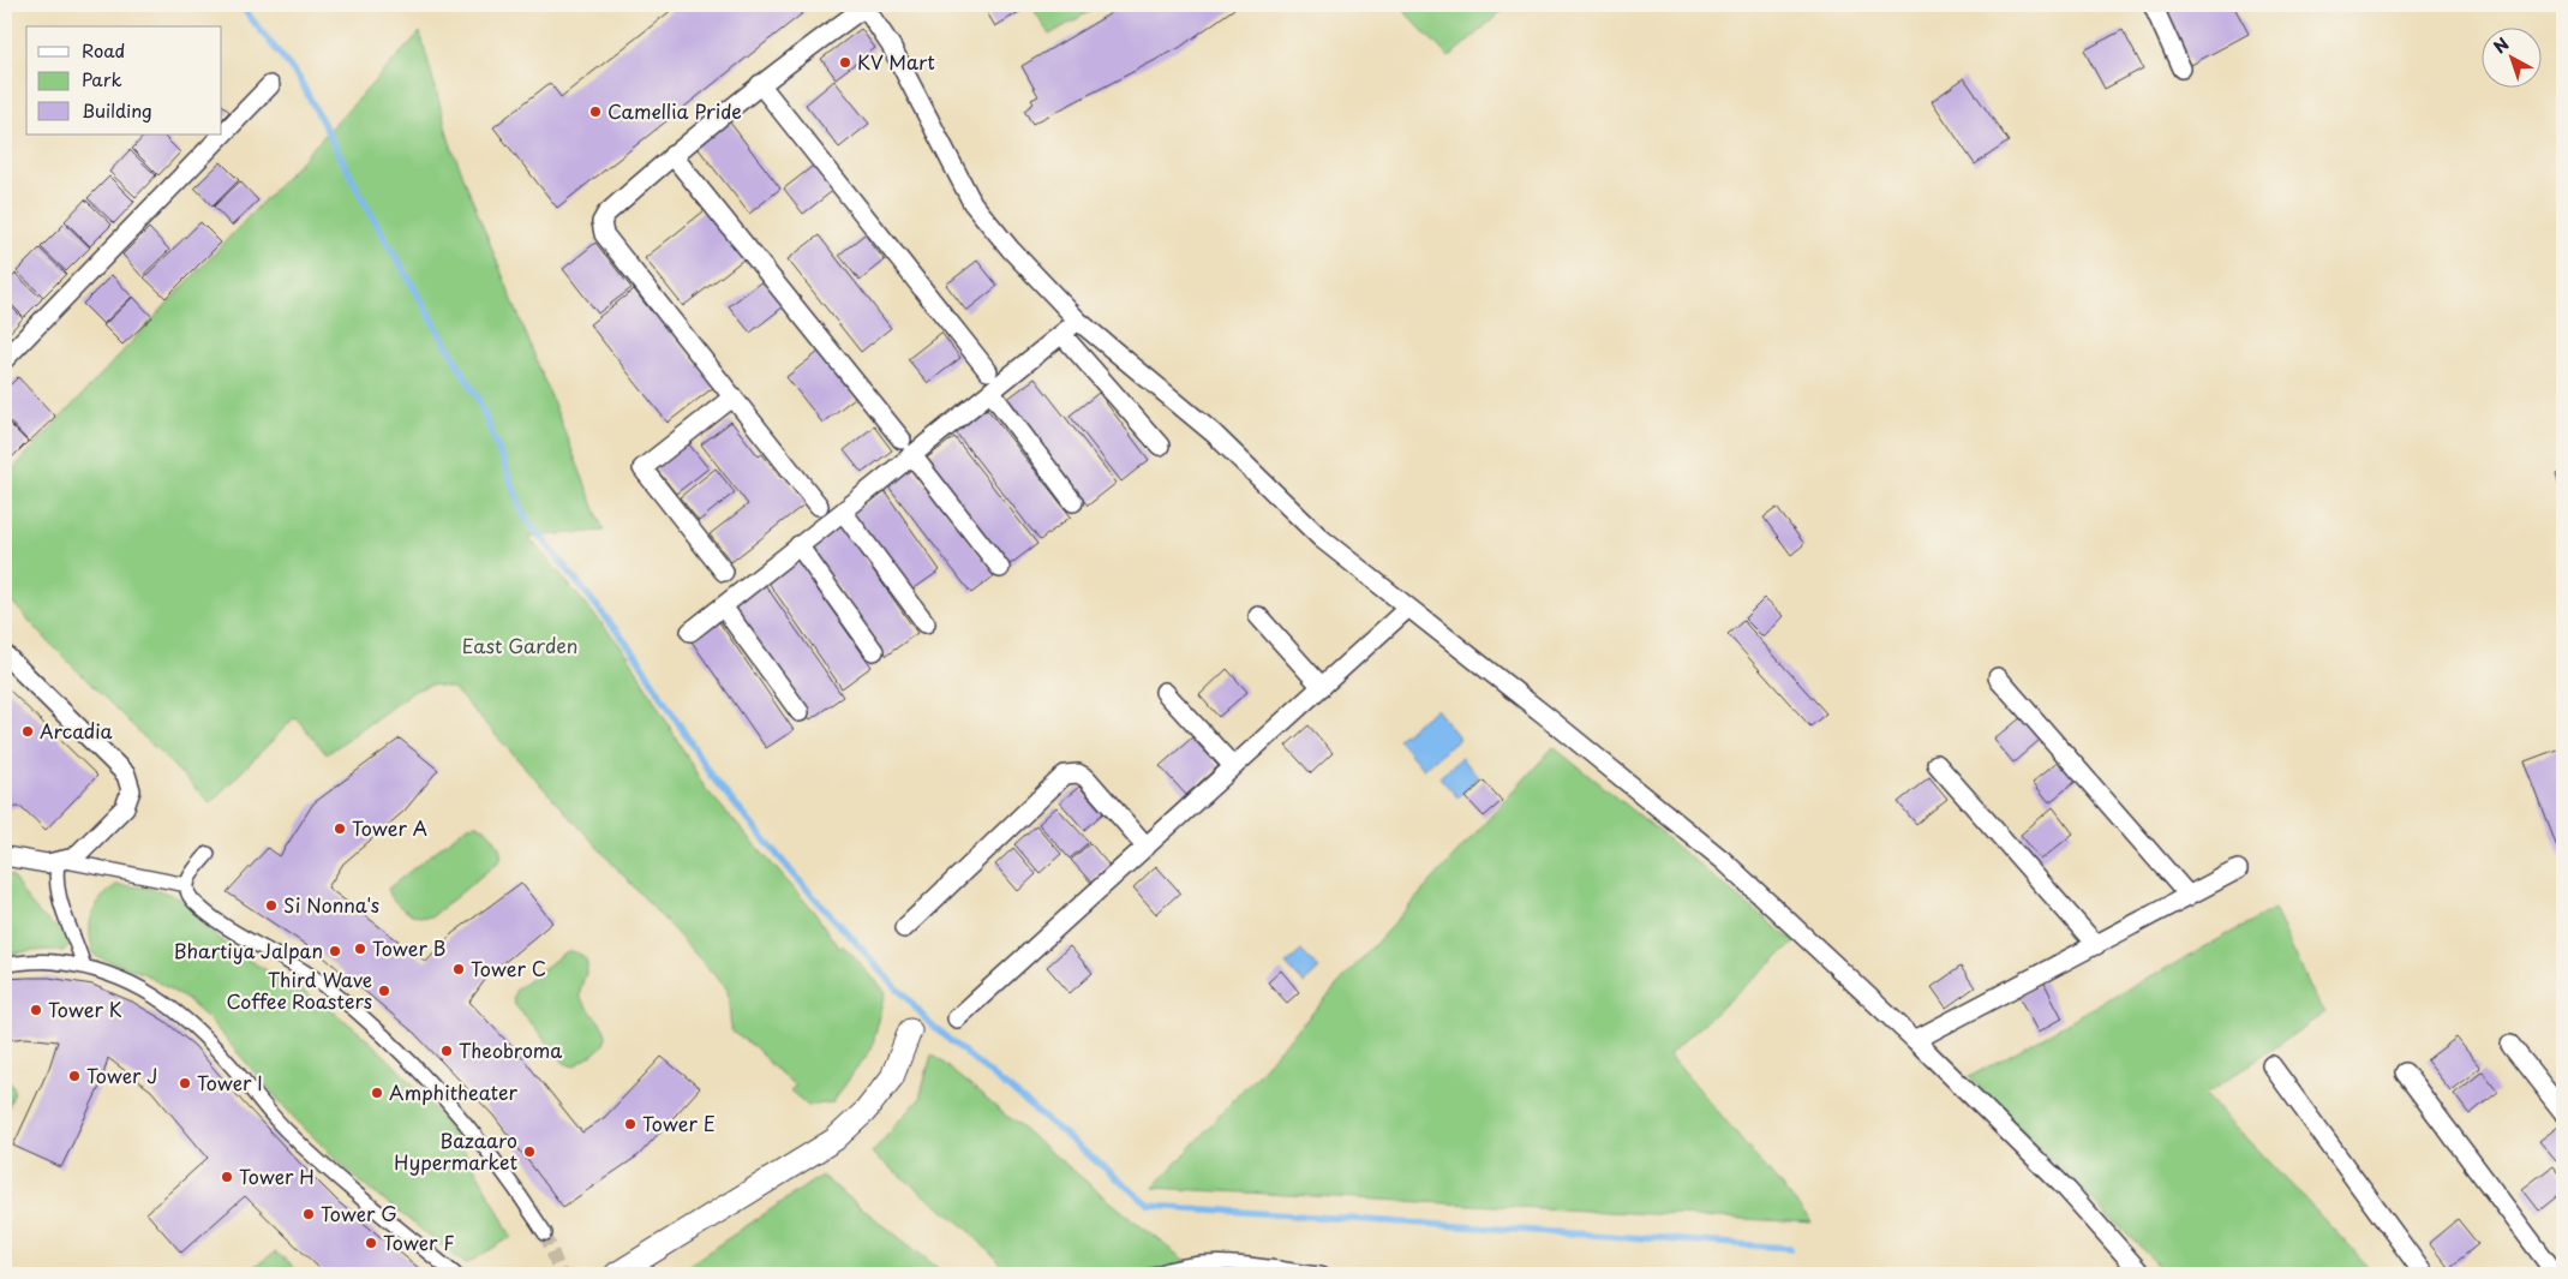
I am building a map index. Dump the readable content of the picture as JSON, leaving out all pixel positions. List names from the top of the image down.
{
  "parks": ["East Garden"],
  "places": [
    "KV Mart",
    "Camellia Pride",
    "Arcadia",
    "Tower A",
    "Si Nonna's",
    "Tower B",
    "Bhartiya Jalpan",
    "Tower C",
    "Third Wave Coffee Roasters",
    "Tower K",
    "Theobroma",
    "Tower J",
    "Tower I",
    "Amphitheater",
    "Tower E",
    "Bazaaro Hypermarket",
    "Tower H",
    "Tower G",
    "Tower F"
  ],
  "legend": ["Road", "Park", "Building"],
  "north": "top left"
}
